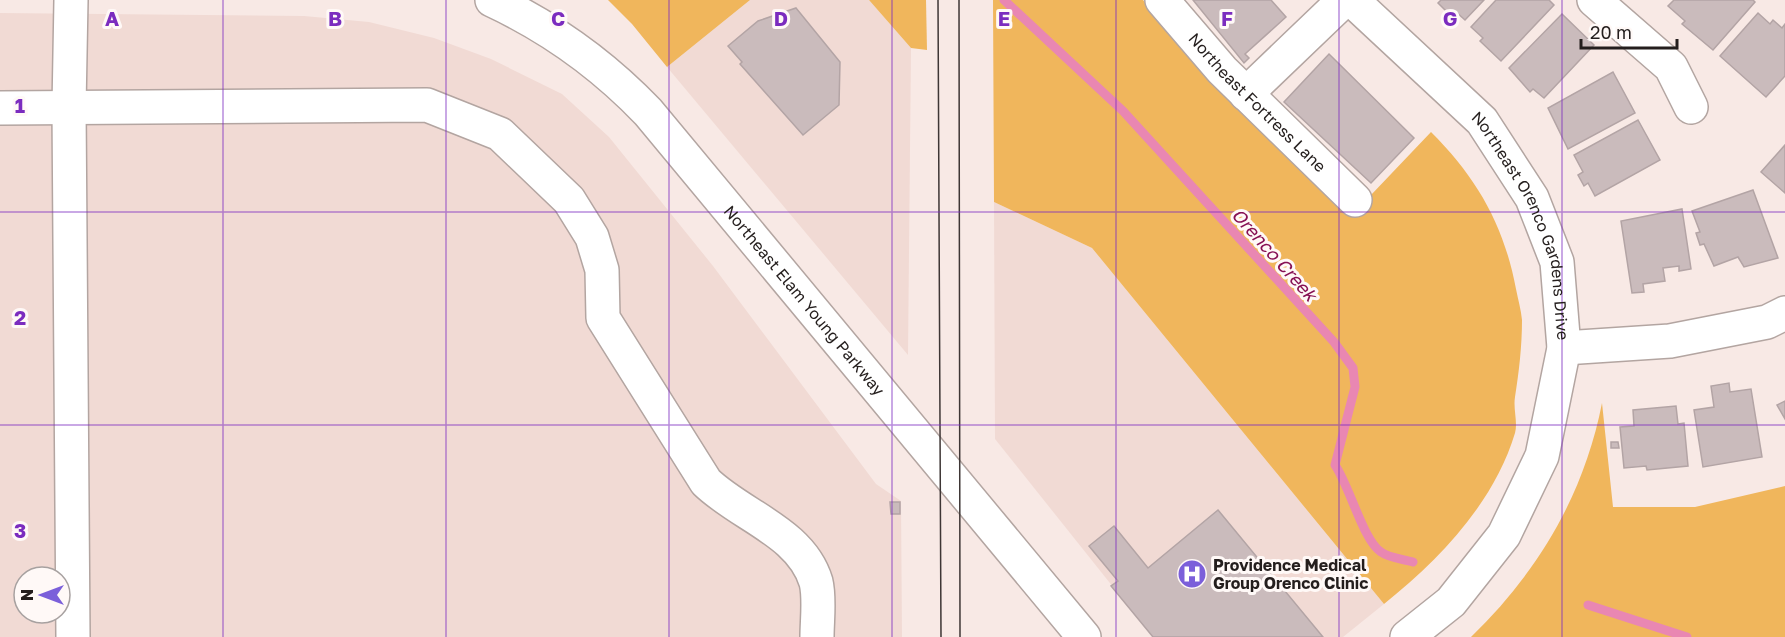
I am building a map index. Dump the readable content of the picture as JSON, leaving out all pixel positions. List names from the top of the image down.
{
  "streets": {
    "street": ["Northeast Fortress Lane", "Northeast Orenco Gardens Drive", "Northeast Elam Young Parkway"]
  },
  "water": ["Orenco Creek"],
  "places": {
    "hospital": ["Providence Medical Group Orenco Clinic"]
  },
  "scale_bar": "20 m",
  "north": "left",
  "grid": {
    "columns": [
      "A",
      "B",
      "C",
      "D",
      "E",
      "F",
      "G"
    ],
    "rows": ["1", "2", "3"]
  }
}
